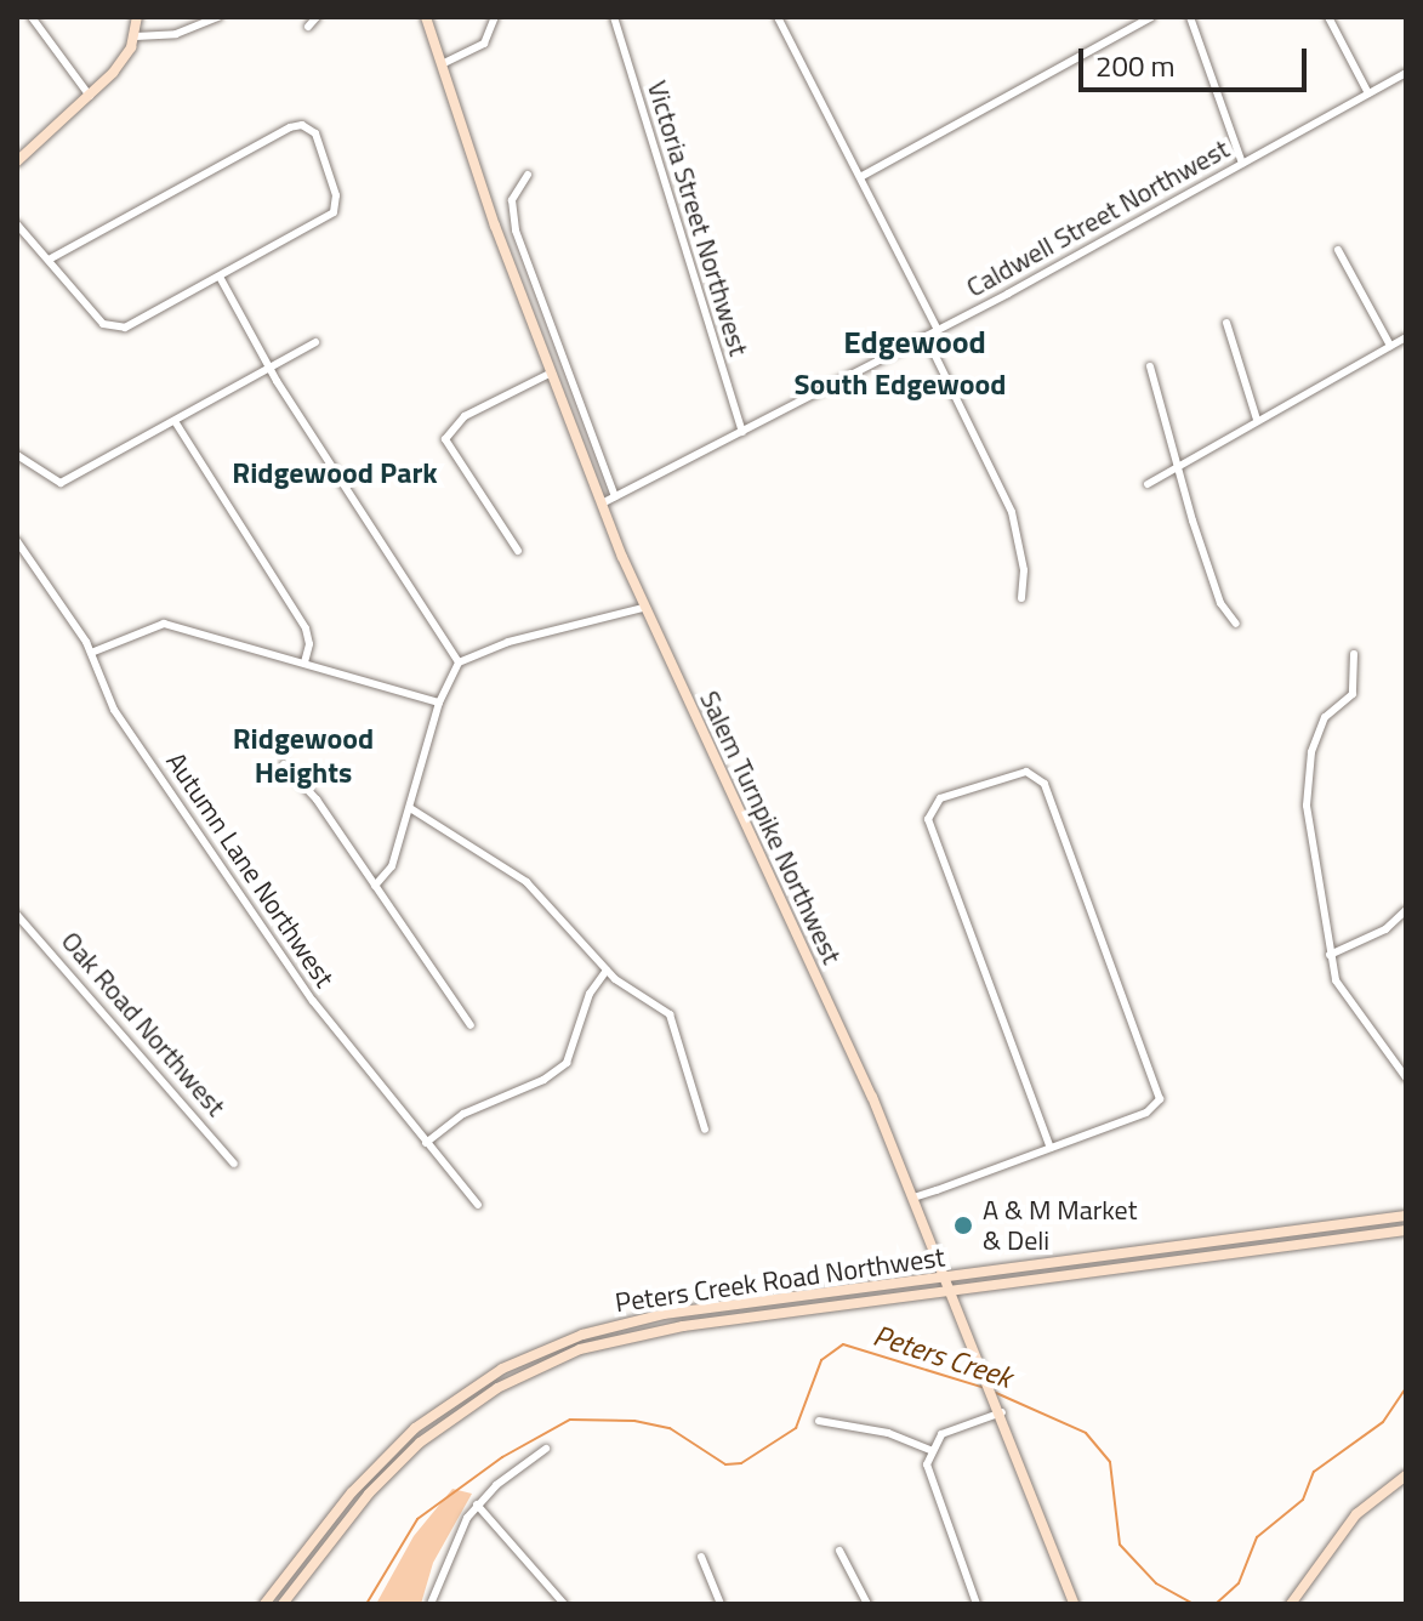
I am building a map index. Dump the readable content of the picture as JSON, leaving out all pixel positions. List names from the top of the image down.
{
  "streets": {
    "main road": ["Salem Turnpike Northwest", "Peters Creek Road Northwest"],
    "street": [
      "Victoria Street Northwest",
      "Caldwell Street Northwest",
      "Autumn Lane Northwest",
      "Oak Road Northwest"
    ]
  },
  "crossings": [
    ["Victoria Street Northwest", "Caldwell Street Northwest"],
    ["Caldwell Street Northwest", "Salem Turnpike Northwest"],
    ["Salem Turnpike Northwest", "Peters Creek Road Northwest"]
  ],
  "districts": [
    "Edgewood",
    "South Edgewood",
    "Ridgewood Park",
    "Ridgewood Heights"
  ],
  "water": ["Peters Creek"],
  "places": ["A & M Market & Deli"],
  "scale_bar": "200 m"
}
